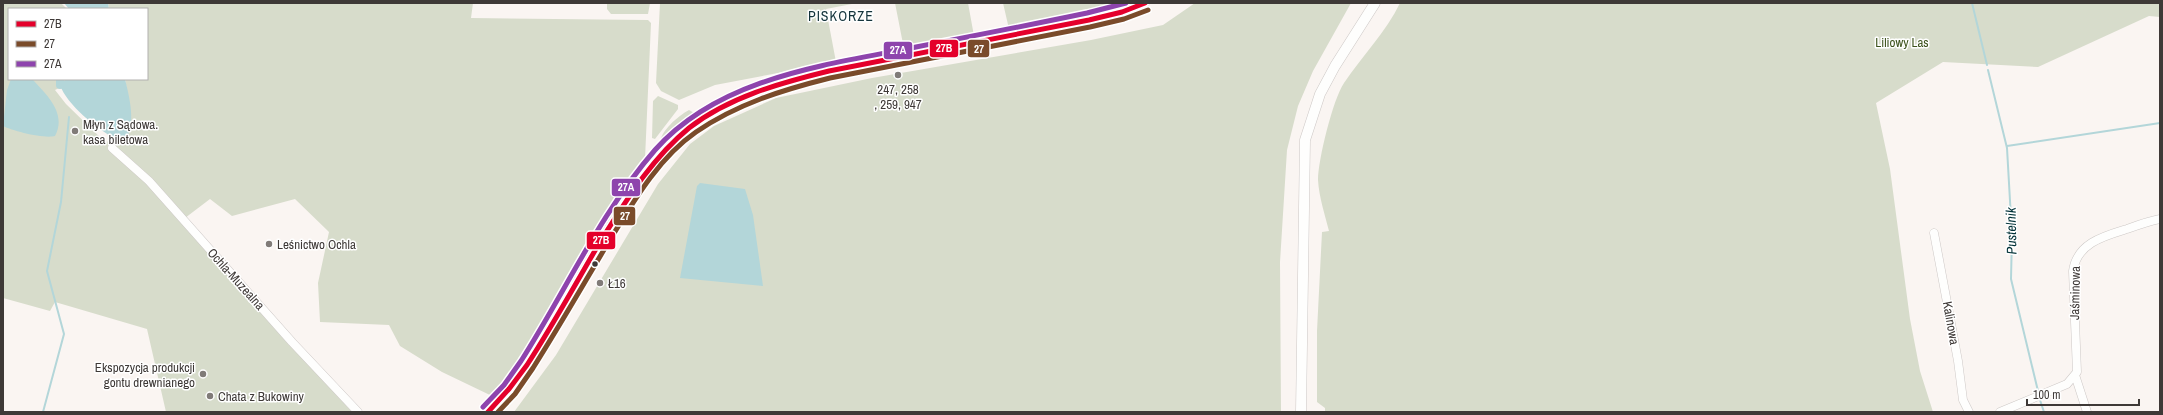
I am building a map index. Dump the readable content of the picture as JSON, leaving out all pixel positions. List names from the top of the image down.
{
  "streets": {
    "street": ["Ochla-Muzealna", "Jaśminowa", "Kalinowa"]
  },
  "districts": ["PISKORZE"],
  "water": ["Pustelnik"],
  "parks": ["Liliowy Las"],
  "places": [
    "247, 258 , 259, 947",
    "Młyn z Sądowa. kasa biletowa",
    "Leśnictwo Ochla",
    "Ł16",
    "Ekspozycja produkcji gontu drewnianego",
    "Chata z Bukowiny"
  ],
  "lines": ["transit line 27B", "transit line 27A", "transit line 27"],
  "legend": ["27B", "27", "27A"],
  "scale_bar": "100 m"
}
